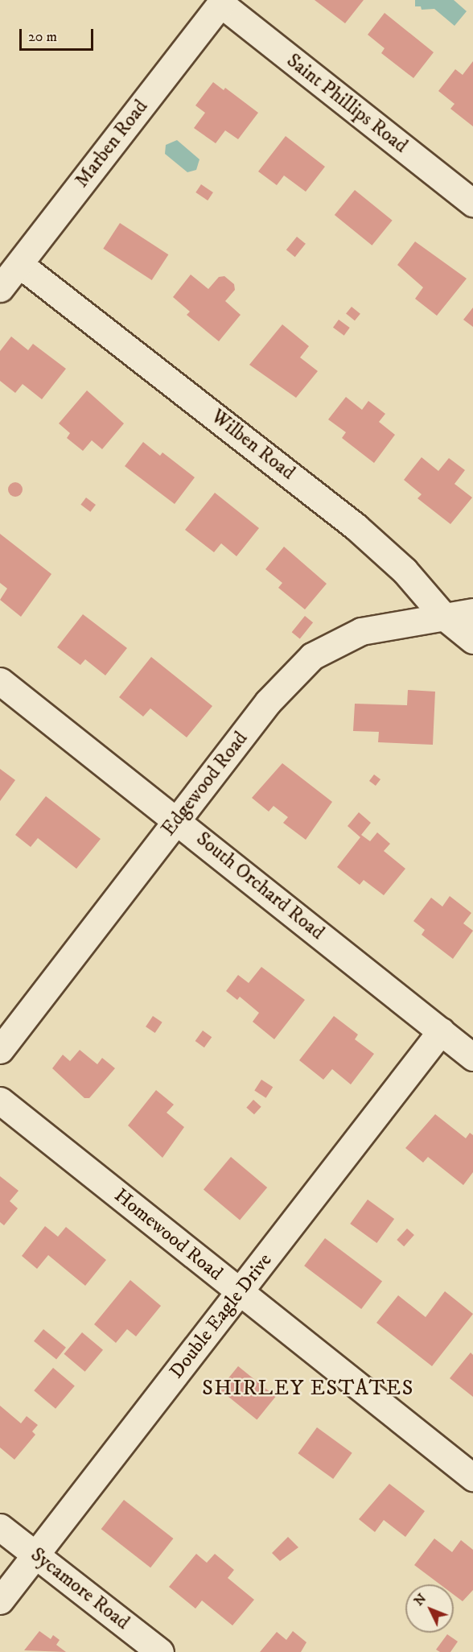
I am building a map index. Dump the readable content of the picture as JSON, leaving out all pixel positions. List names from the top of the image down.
{
  "streets": {
    "street": [
      "Saint Phillips Road",
      "Marben Road",
      "Wilben Road",
      "Edgewood Road",
      "South Orchard Road",
      "Homewood Road",
      "Double Eagle Drive",
      "Sycamore Road"
    ]
  },
  "crossings": [
    ["Saint Phillips Road", "Marben Road"],
    ["Marben Road", "Wilben Road"],
    ["Wilben Road", "Edgewood Road"],
    ["Edgewood Road", "South Orchard Road"],
    ["South Orchard Road", "Double Eagle Drive"],
    ["Homewood Road", "Double Eagle Drive"],
    ["Double Eagle Drive", "Sycamore Road"]
  ],
  "districts": ["SHIRLEY ESTATES"],
  "scale_bar": "20 m",
  "north": "top left"
}
